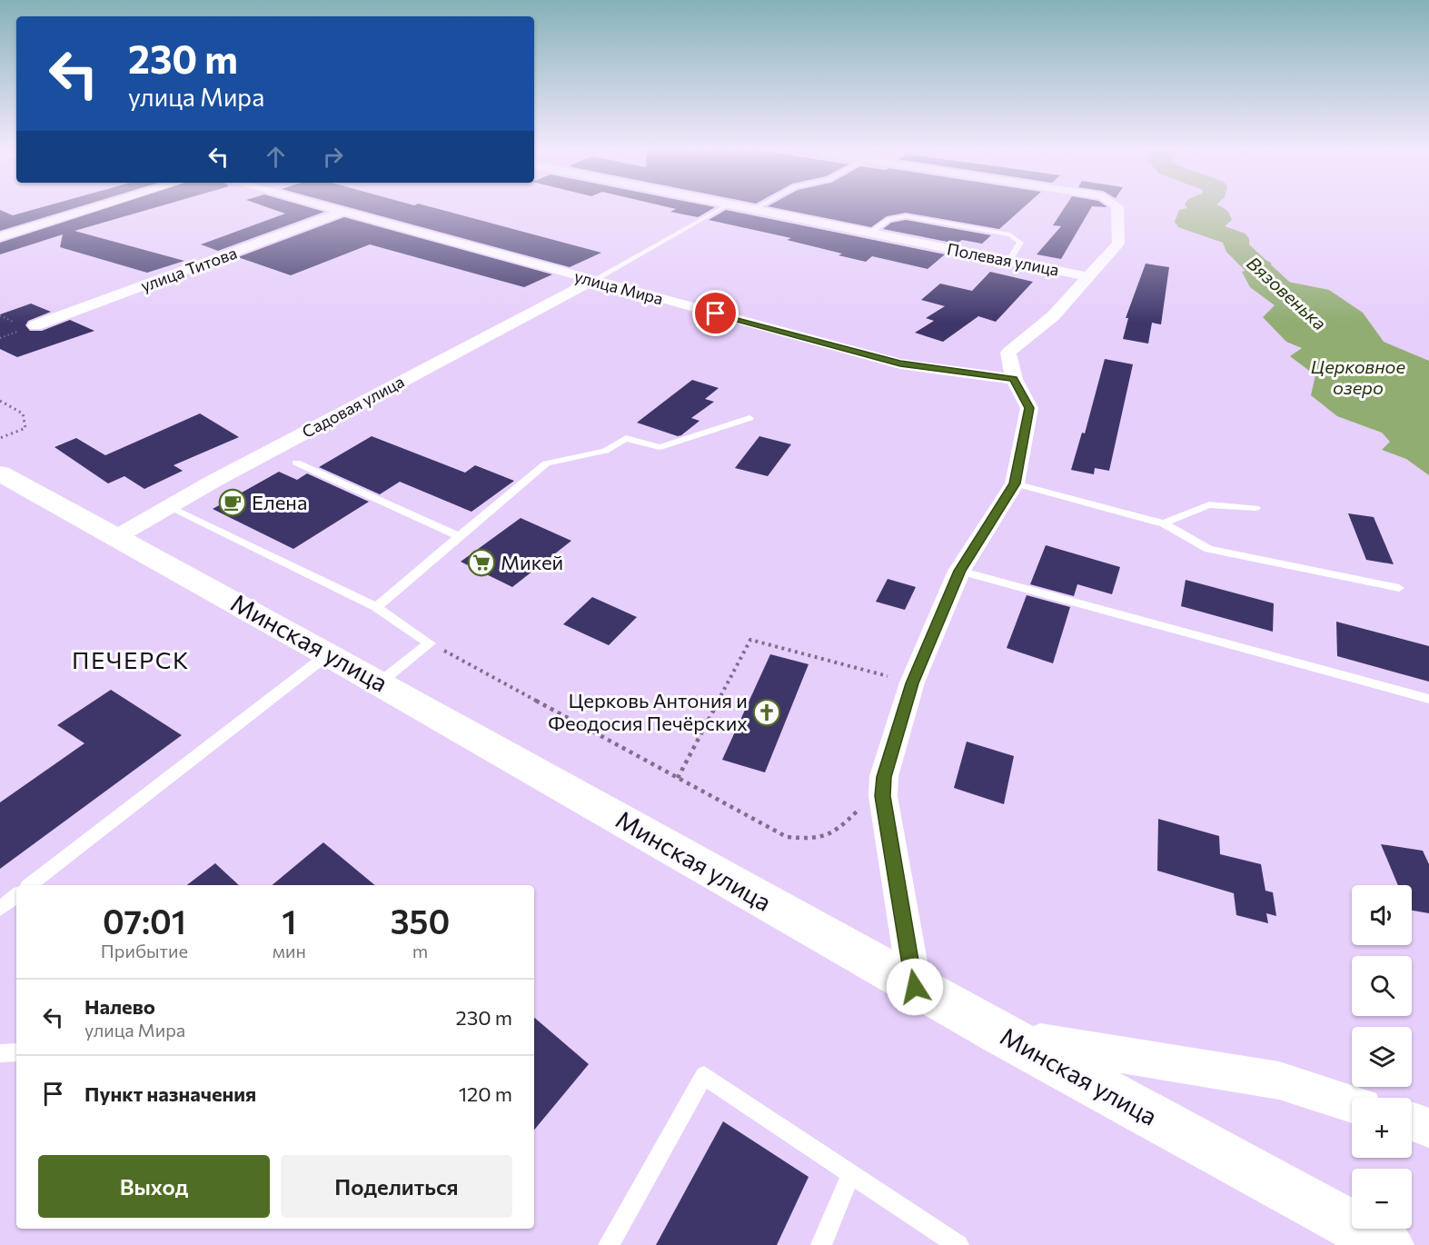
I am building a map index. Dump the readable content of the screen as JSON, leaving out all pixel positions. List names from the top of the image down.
{
  "streets": {
    "main road": ["Минская улица"],
    "street": [
      "Полевая улица",
      "улица Титова",
      "улица Мира",
      "Садовая улица"
    ]
  },
  "crossings": [
    ["улица Титова", "улица Мира"],
    ["улица Мира", "Садовая улица"],
    ["Садовая улица", "Минская улица"]
  ],
  "districts": ["ПЕЧЕРСК"],
  "water": ["Вязовенька", "Церковное озеро"],
  "places": {
    "cafe": ["Елена"],
    "supermarket": ["Микей"],
    "church": ["Церковь Антония и Феодосия Печёрских"]
  },
  "page": {
    "turn": ["230 m", "улица Мира"],
    "map_buttons": ["+", "−"],
    "eta": [
      "07:01",
      "Прибытие",
      "1",
      "мин",
      "350",
      "m"
    ],
    "list": [
      {
        "name": "Налево",
        "note": "улица Мира",
        "value": "230 m"
      },
      {
        "name": "Пункт назначения",
        "value": "120 m"
      }
    ],
    "buttons": ["Выход", "Поделиться"]
  }
}
